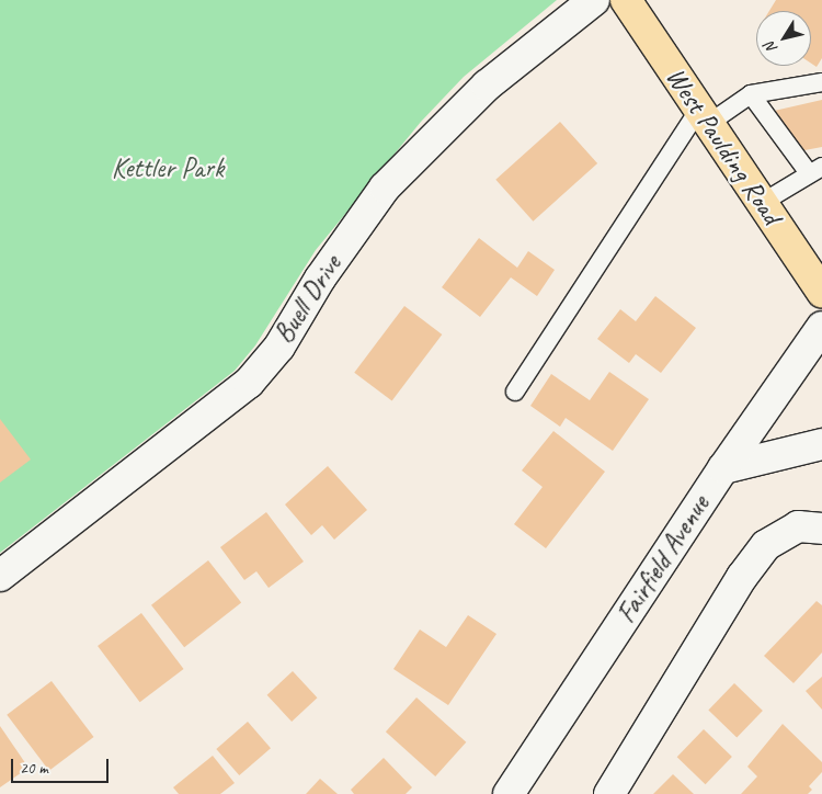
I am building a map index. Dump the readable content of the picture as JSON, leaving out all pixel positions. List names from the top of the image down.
{
  "streets": {
    "main road": ["West Paulding Road"],
    "street": ["Buell Drive", "Fairfield Avenue"]
  },
  "parks": ["Kettler Park"],
  "scale_bar": "20 m",
  "north": "bottom left"
}
